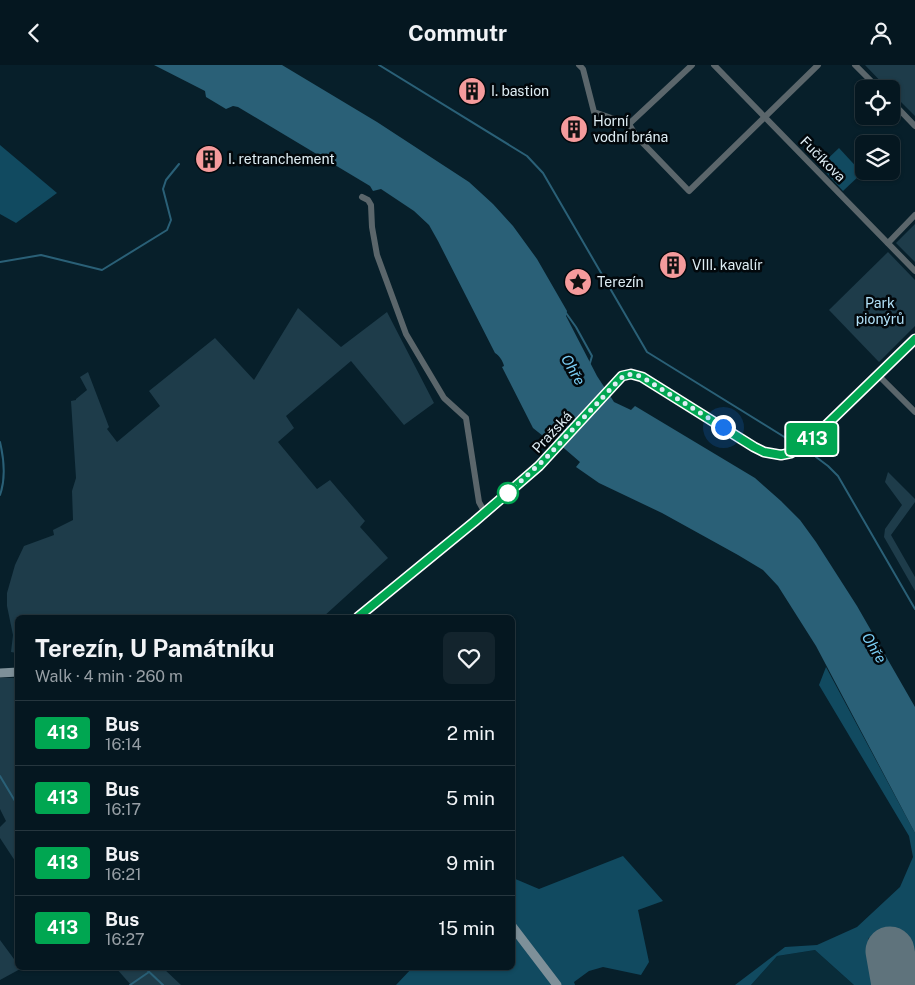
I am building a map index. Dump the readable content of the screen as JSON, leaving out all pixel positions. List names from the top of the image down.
{
  "streets": {
    "main road": ["Pražská"],
    "street": ["Fučíkova"]
  },
  "water": ["Ohře"],
  "parks": ["Park pionýrů"],
  "places": {
    "building": [
      "I. bastion",
      "Horní vodní brána",
      "I. retranchement",
      "VIII. kavalír"
    ],
    "place": ["Terezín"]
  },
  "lines": ["bus line 413"],
  "page": {
    "header": "Commutr",
    "on_map": "413",
    "heading": ["Terezín, U Památníku", "Walk · 4 min · 260 m"],
    "list": [
      {
        "mark": "413",
        "name": "Bus",
        "note": "16:14",
        "value": "2 min"
      },
      {
        "mark": "413",
        "name": "Bus",
        "note": "16:17",
        "value": "5 min"
      },
      {
        "mark": "413",
        "name": "Bus",
        "note": "16:21",
        "value": "9 min"
      },
      {
        "mark": "413",
        "name": "Bus",
        "note": "16:27",
        "value": "15 min"
      }
    ]
  }
}
